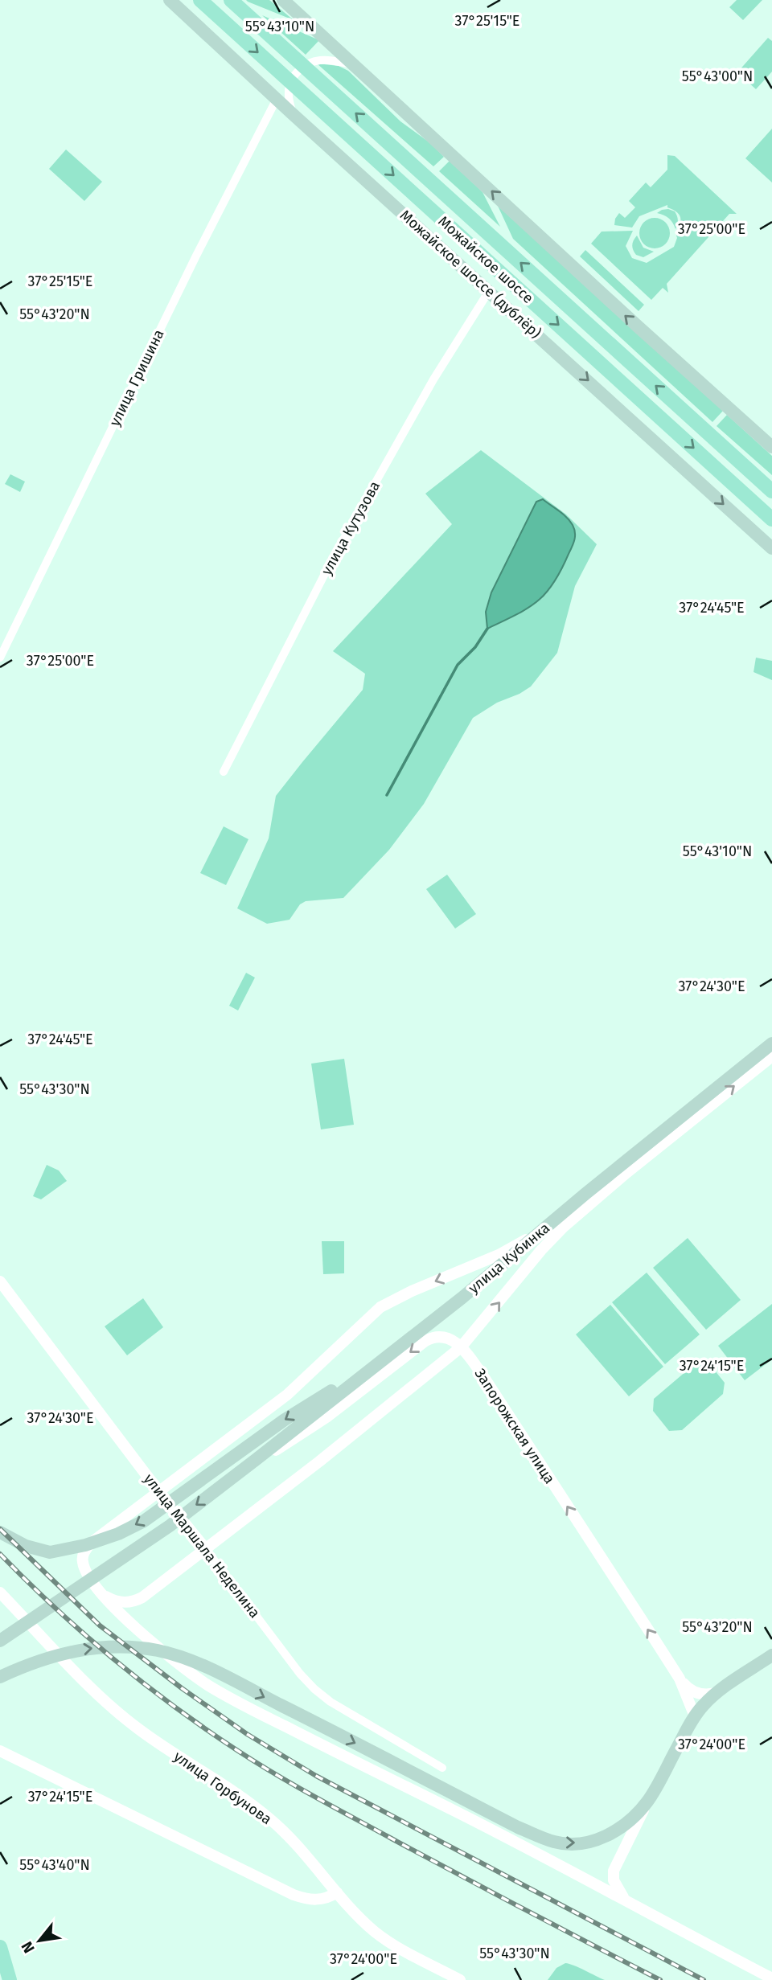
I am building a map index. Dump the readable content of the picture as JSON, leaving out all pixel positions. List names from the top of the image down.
{
  "streets": {
    "main road": ["Можайское шоссе", "Можайское шоссе (дублёр)", "улица Кубинка"],
    "street": [
      "улица Гришина",
      "улица Кутузова",
      "Запорожская улица",
      "улица Маршала Неделина",
      "улица Горбунова"
    ]
  },
  "crossings": [
    ["Можайское шоссе (дублёр)", "улица Гришина"],
    ["Можайское шоссе (дублёр)", "улица Кутузова"],
    ["улица Кубинка", "Запорожская улица"]
  ],
  "north": "bottom left",
  "coordinates": [
    "37°25'15\"E",
    "55°43'10\"N",
    "55°43'00\"N",
    "37°25'00\"E",
    "55°43'20\"N",
    "37°24'45\"E",
    "37°24'30\"E",
    "55°43'30\"N",
    "37°24'15\"E",
    "37°24'00\"E",
    "55°43'40\"N"
  ]
}
